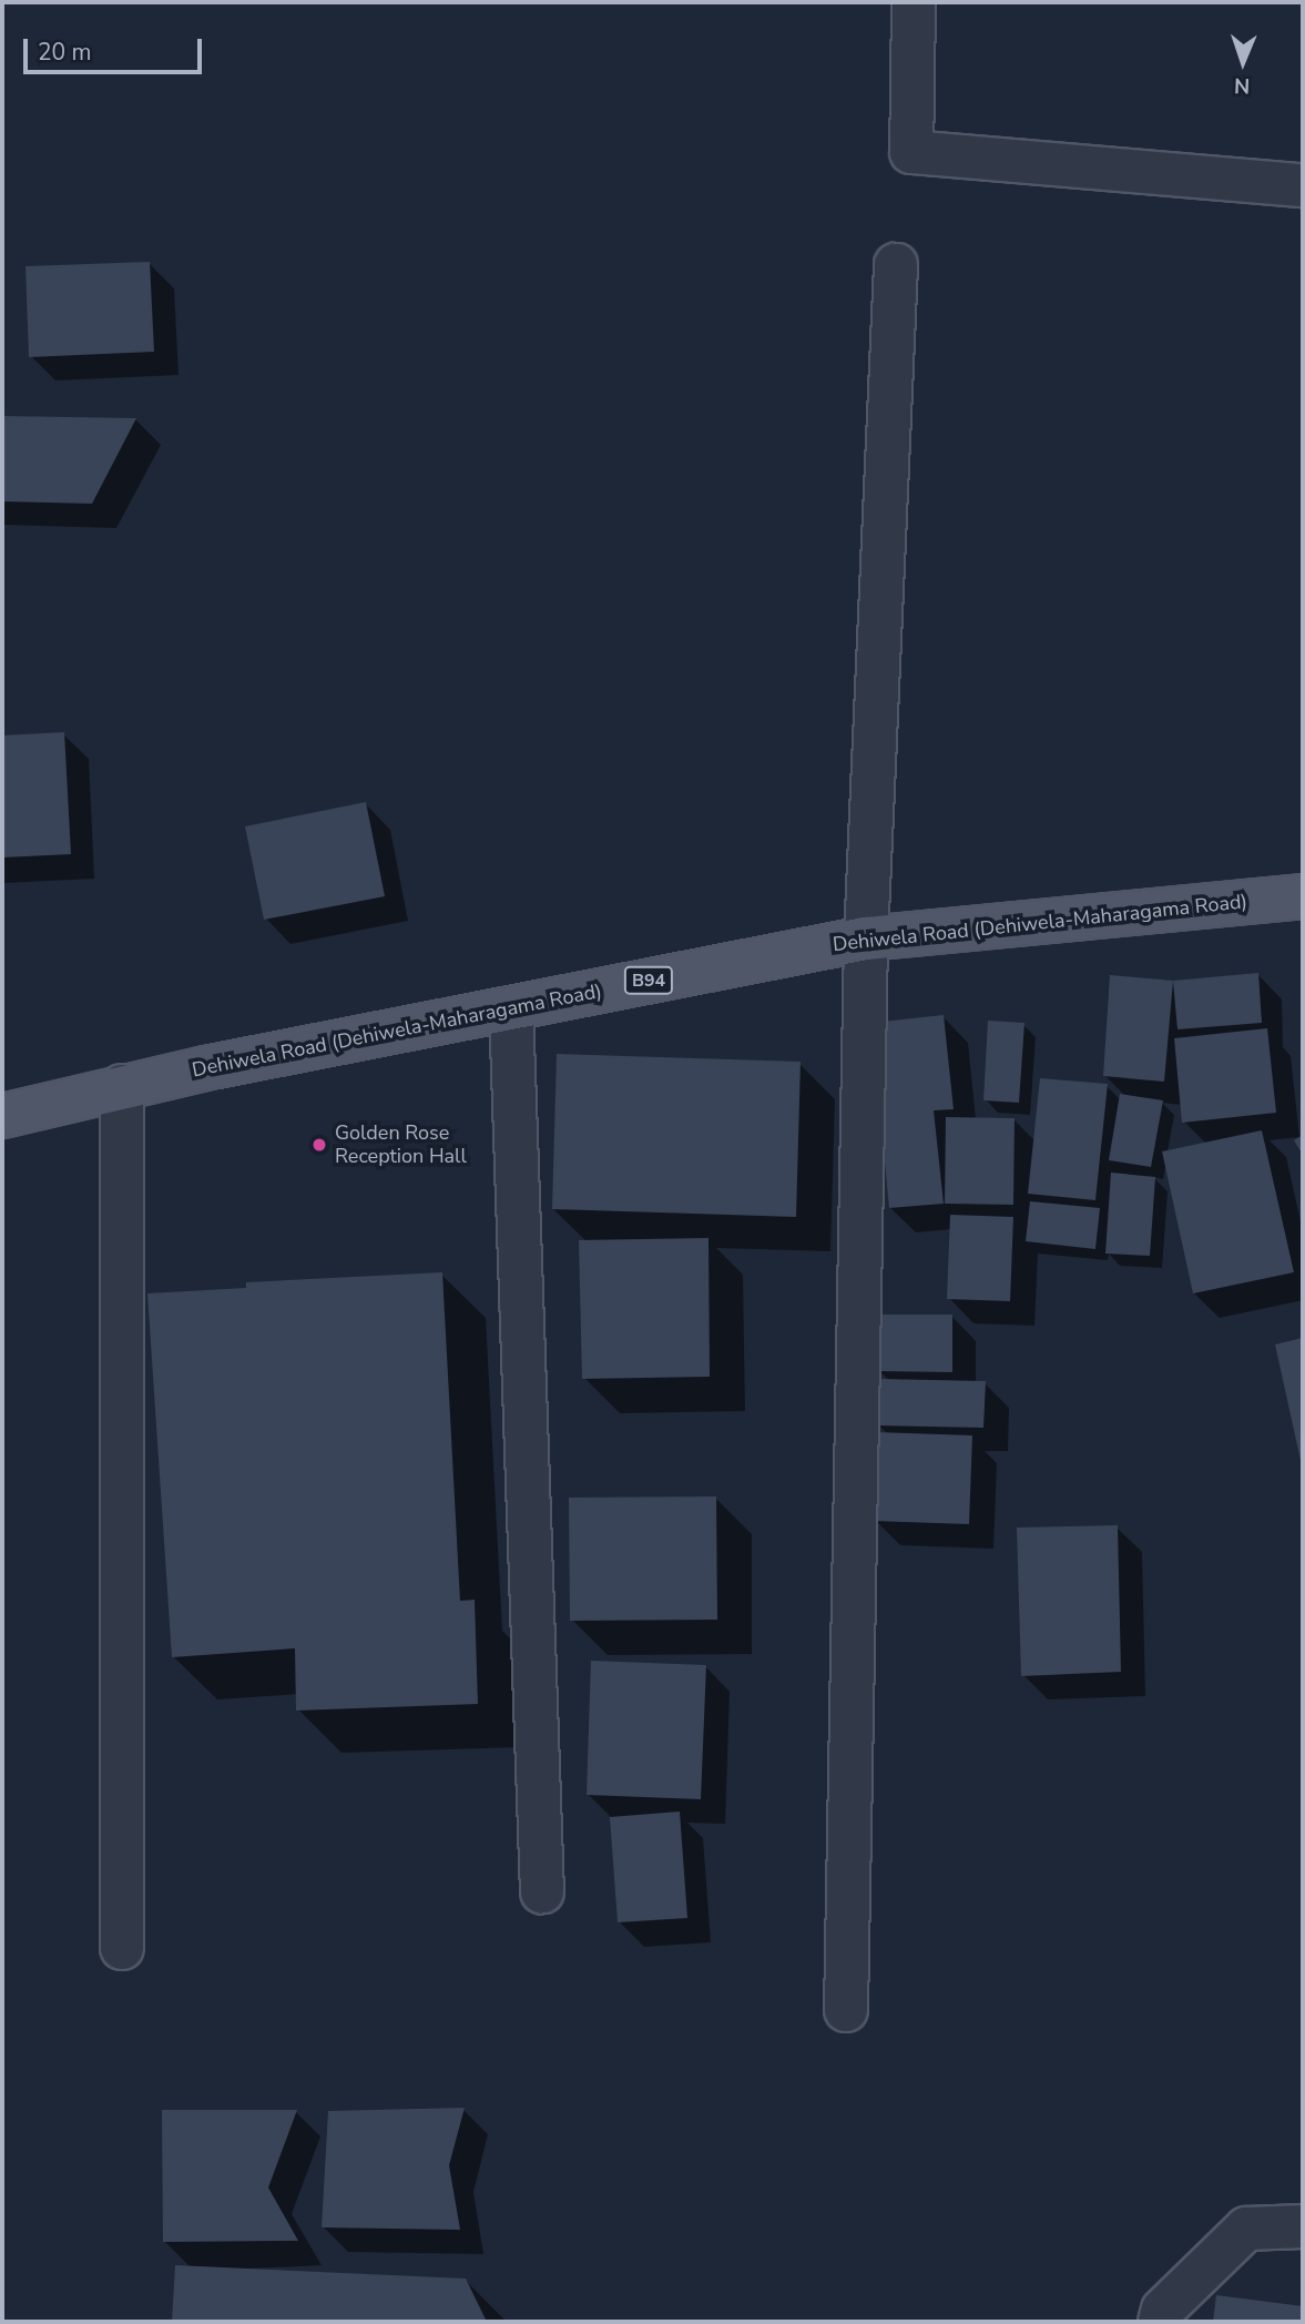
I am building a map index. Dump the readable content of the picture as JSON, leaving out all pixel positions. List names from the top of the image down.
{
  "streets": {
    "main road": ["Dehiwela Road (Dehiwela-Maharagama Road)", "B94"]
  },
  "places": ["Golden Rose Reception Hall"],
  "scale_bar": "20 m",
  "north": "bottom"
}
